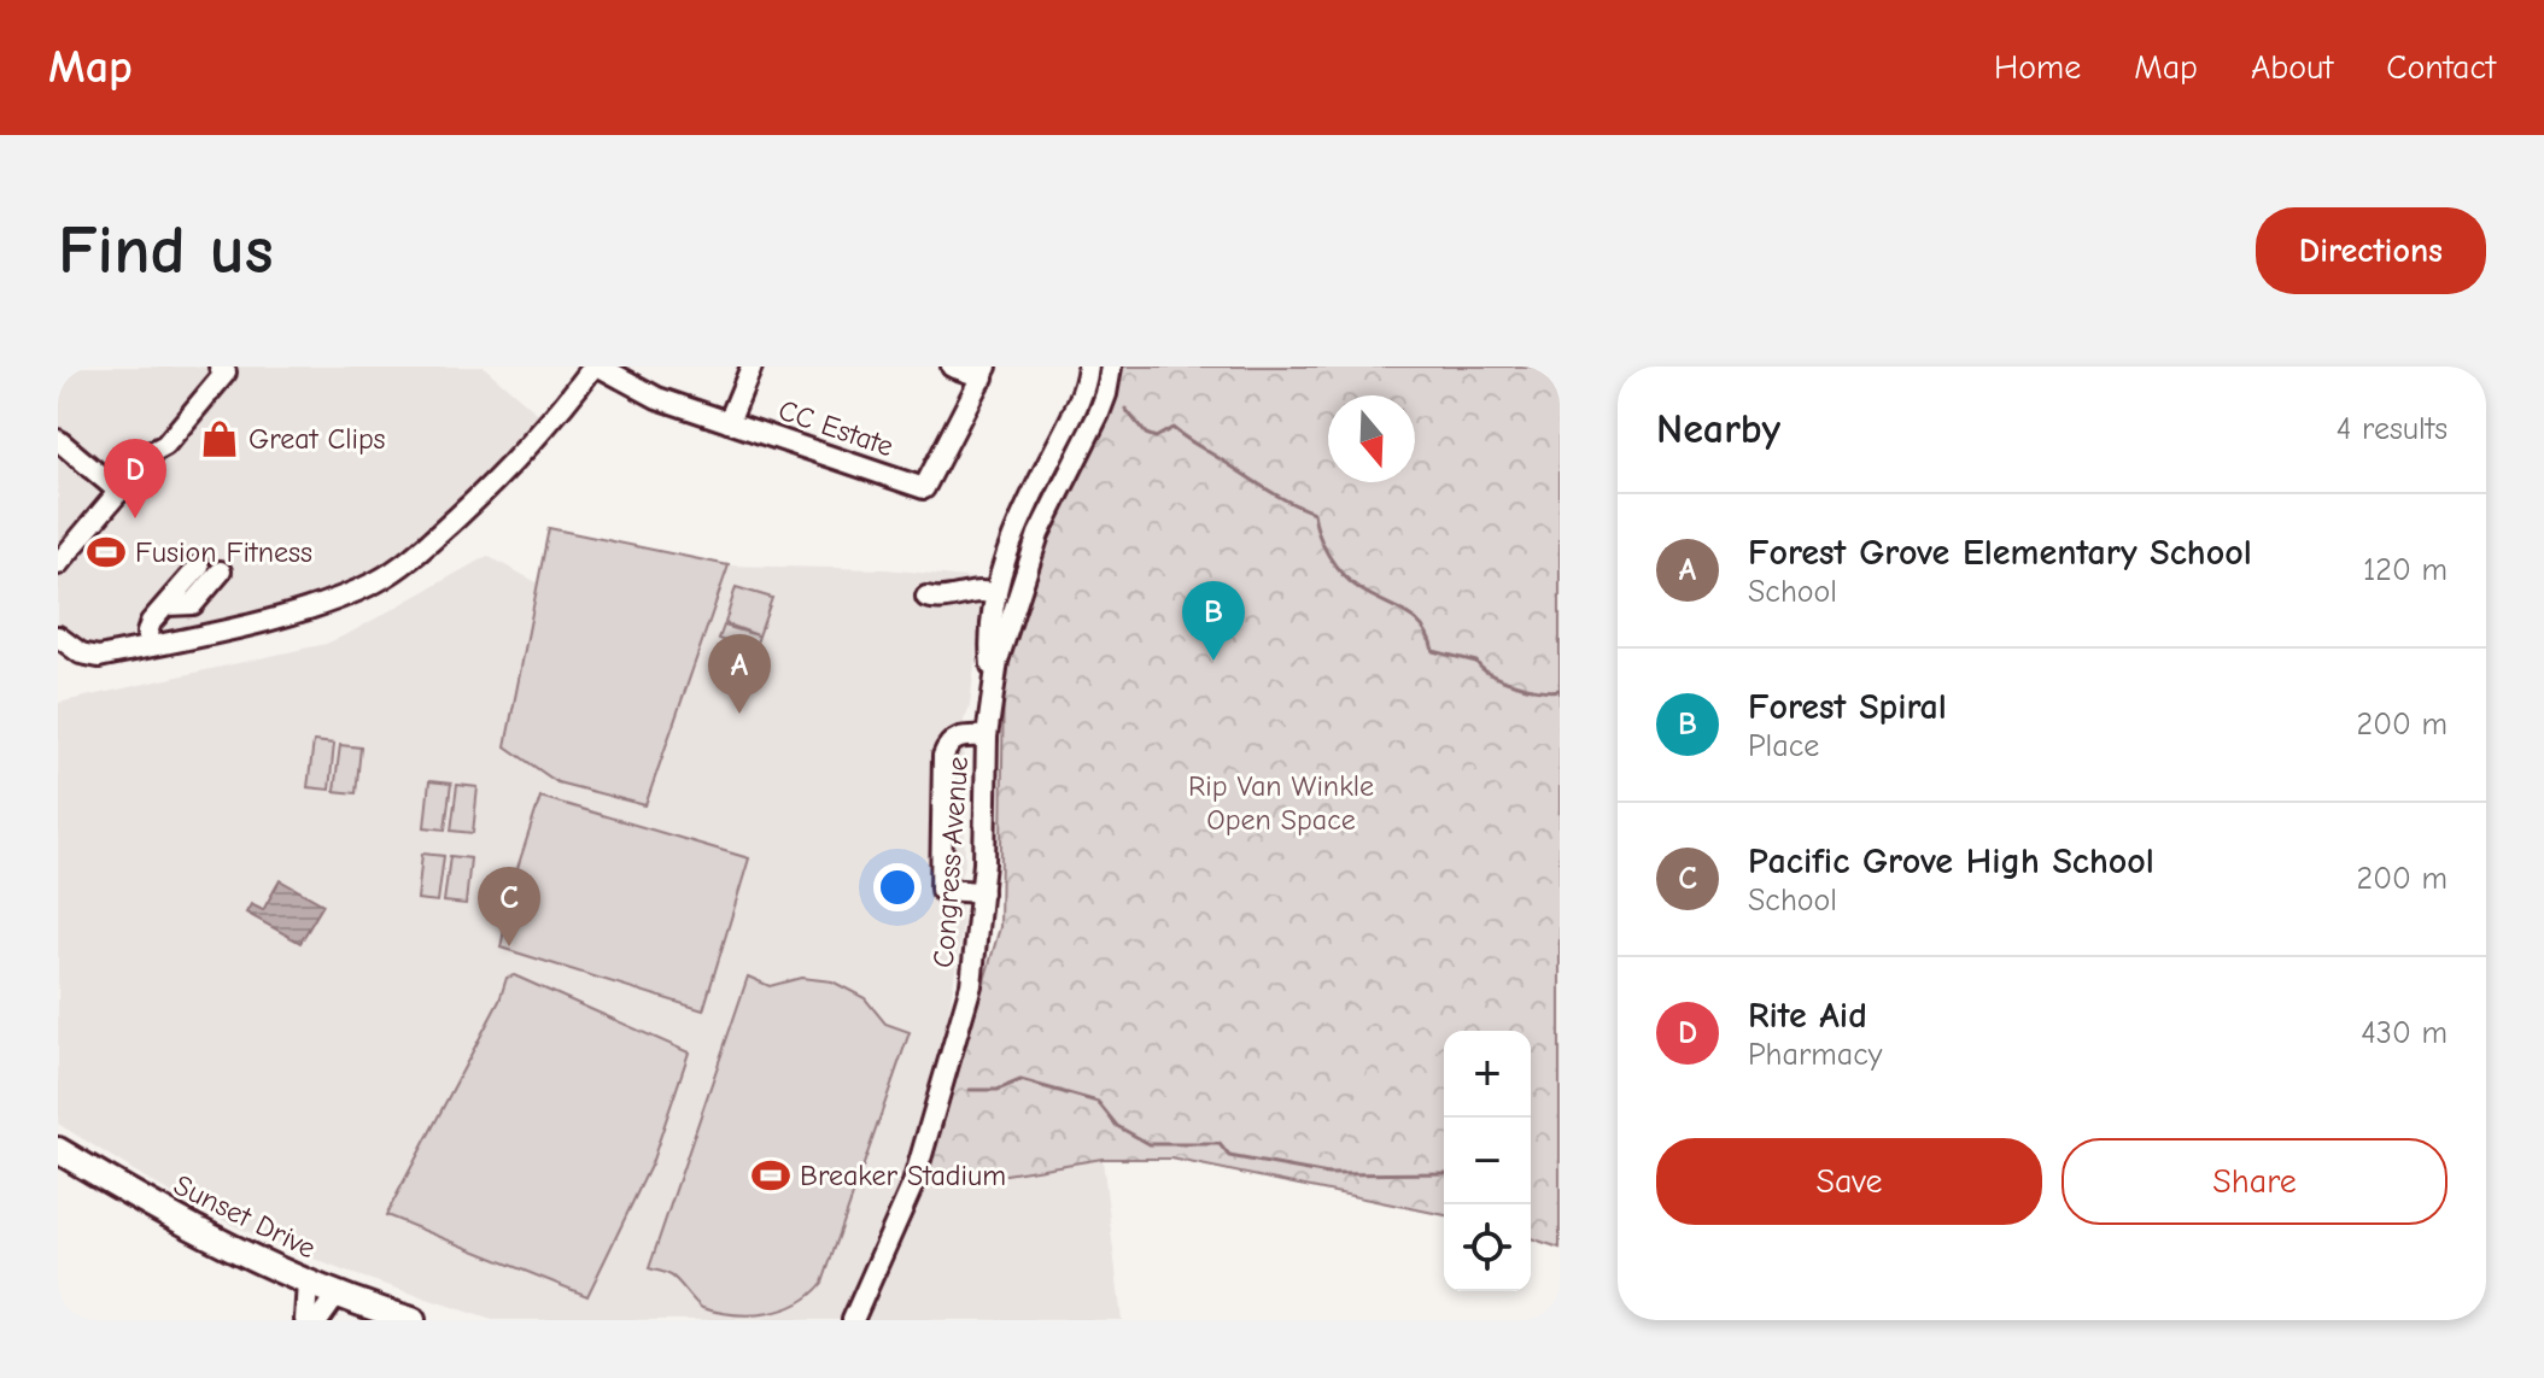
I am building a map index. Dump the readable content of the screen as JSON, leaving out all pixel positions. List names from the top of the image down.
{
  "streets": {
    "main road": ["Sunset Drive"],
    "street": ["CC Estate", "Congress Avenue"]
  },
  "parks": ["Rip Van Winkle Open Space"],
  "places": {
    "shop": ["Great Clips"],
    "sports": ["Fusion Fitness", "Breaker Stadium"]
  },
  "north": "bottom",
  "page": {
    "header": "Map",
    "nav": [
      "Home",
      "Map",
      "About",
      "Contact"
    ],
    "buttons": [
      "Directions",
      ["Save", "Share"]
    ],
    "title": "Find us",
    "heading": ["Nearby", "4 results"],
    "pins": [
      "D",
      "B",
      "A",
      "C"
    ],
    "list": [
      {
        "mark": "A",
        "name": "Forest Grove Elementary School",
        "note": "School",
        "value": "120 m"
      },
      {
        "mark": "B",
        "name": "Forest Spiral",
        "note": "Place",
        "value": "200 m"
      },
      {
        "mark": "C",
        "name": "Pacific Grove High School",
        "note": "School",
        "value": "200 m"
      },
      {
        "mark": "D",
        "name": "Rite Aid",
        "note": "Pharmacy",
        "value": "430 m"
      }
    ],
    "map_buttons": ["+", "−"]
  }
}
